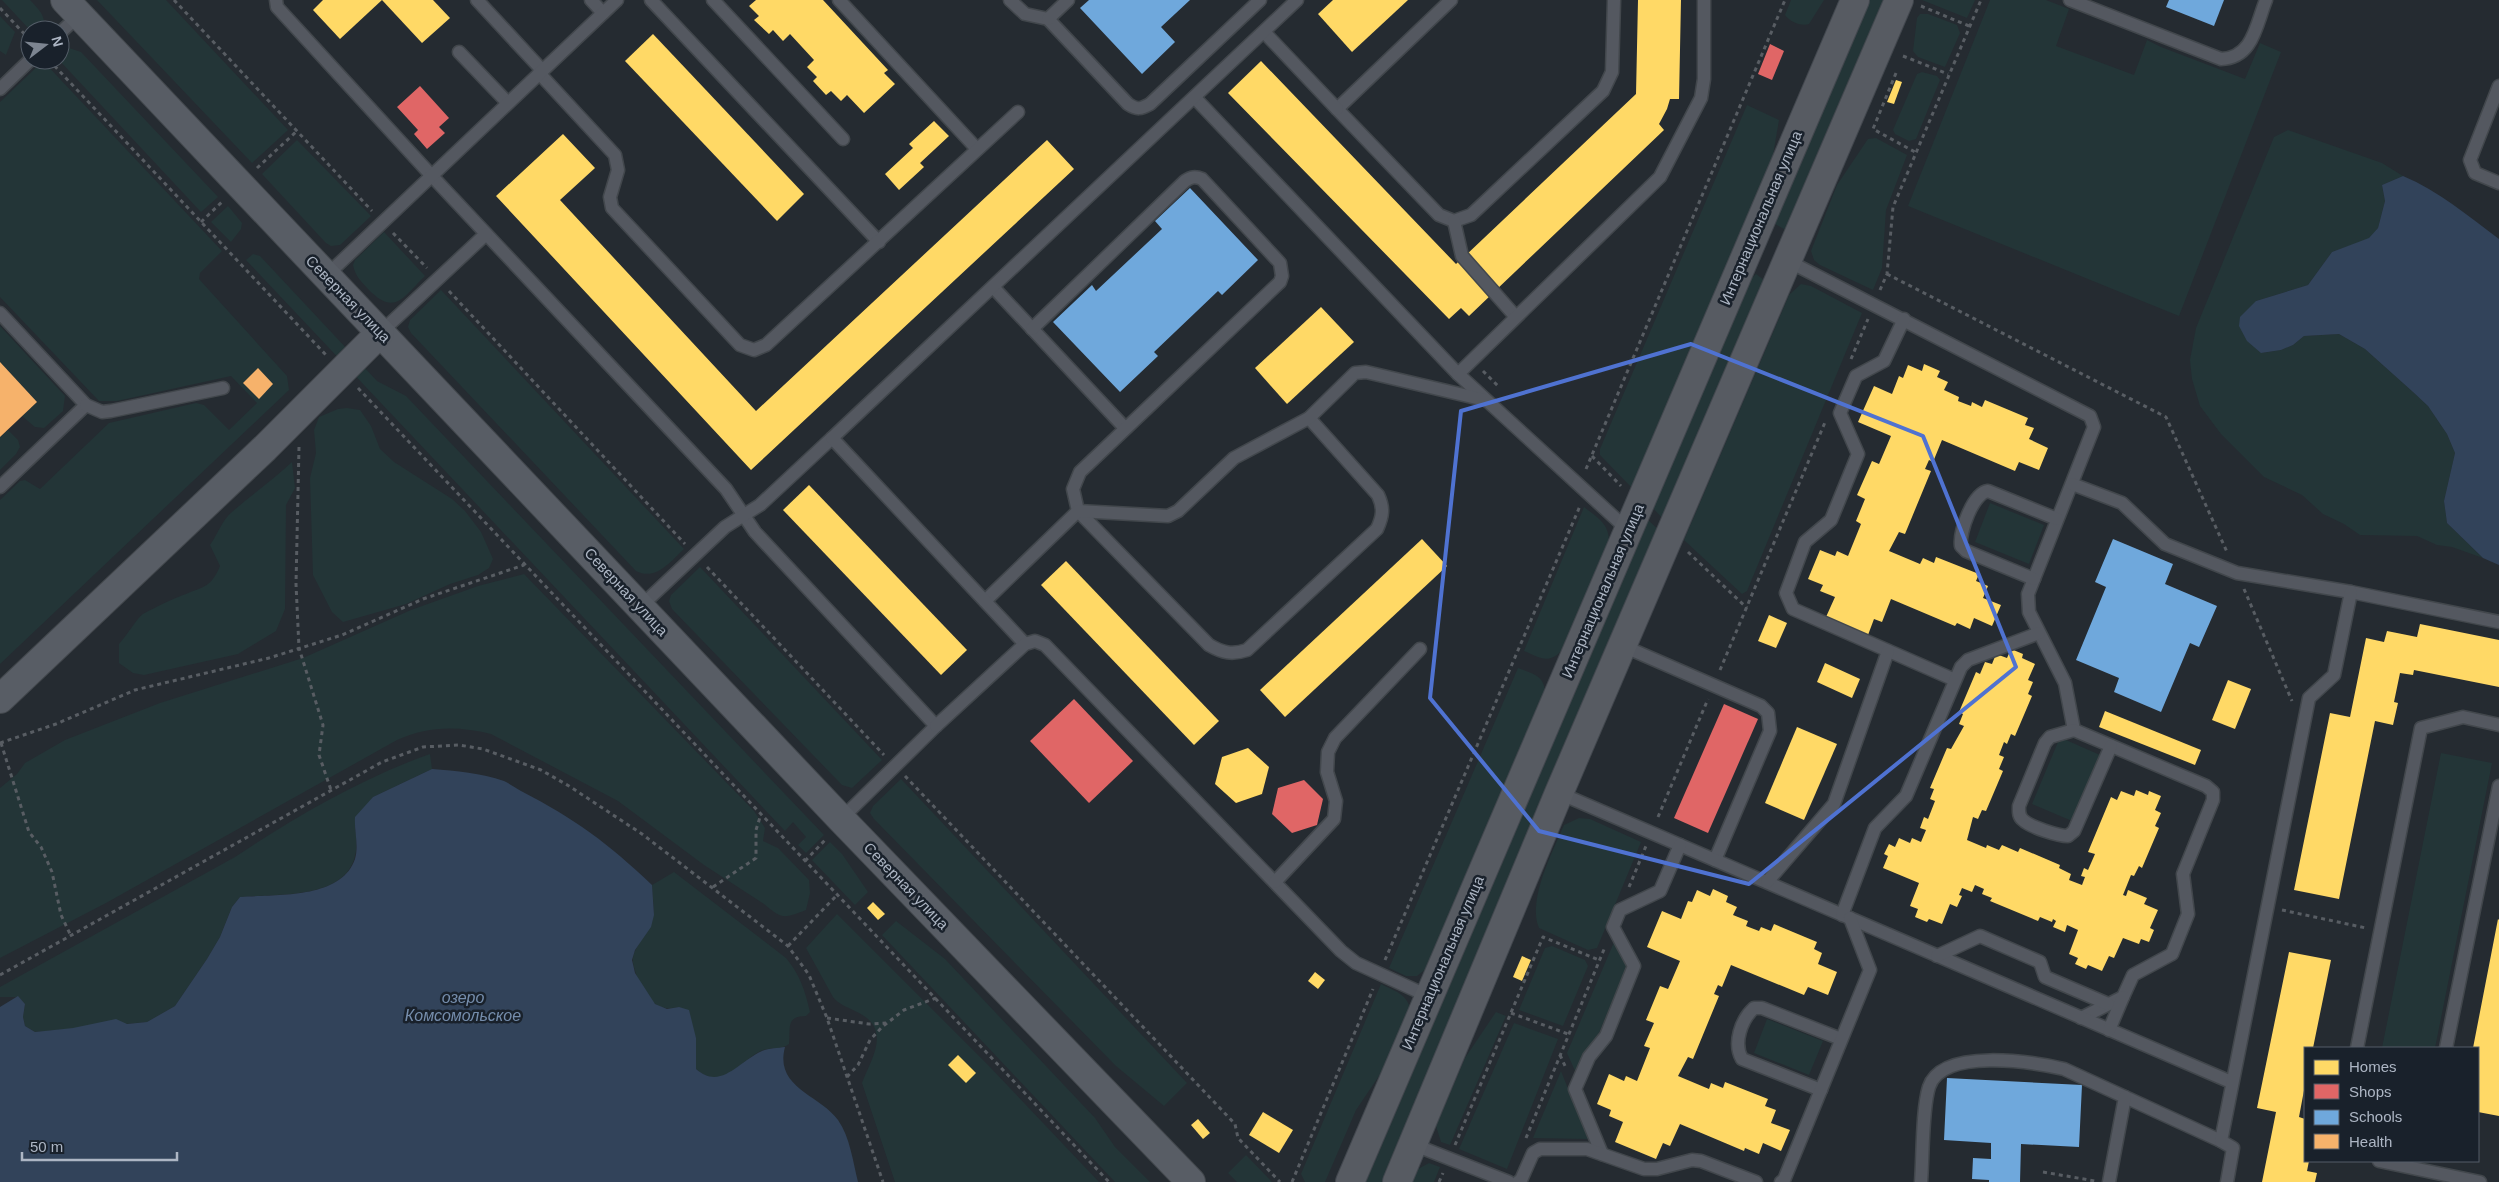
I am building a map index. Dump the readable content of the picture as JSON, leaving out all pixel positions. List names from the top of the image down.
{
  "streets": {
    "main road": ["Интернациональная улица", "Северная улица"]
  },
  "water": ["озеро Комсомольское"],
  "legend": [
    "Homes",
    "Shops",
    "Schools",
    "Health"
  ],
  "scale_bar": "50 m",
  "north": "right"
}
